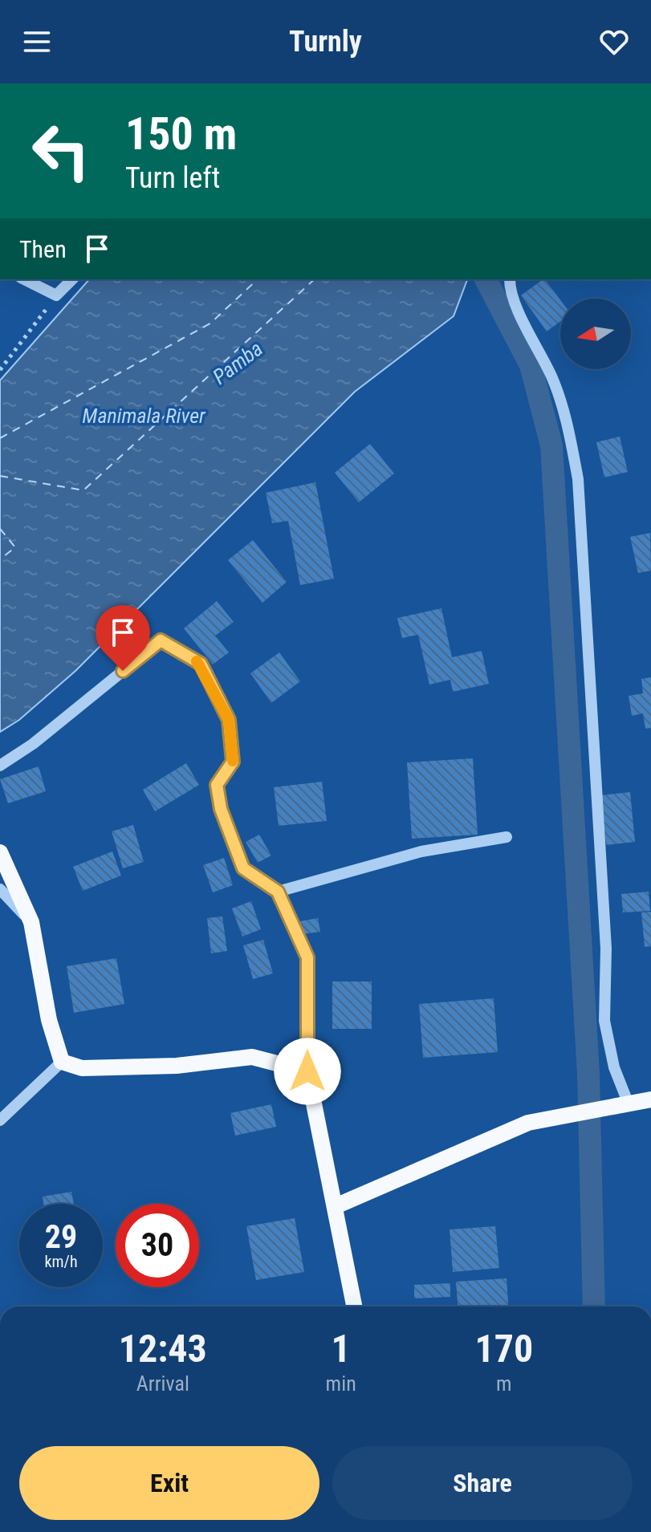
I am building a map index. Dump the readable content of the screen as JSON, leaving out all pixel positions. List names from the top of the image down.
{
  "water": ["Pamba", "Manimala River"],
  "north": "left",
  "page": {
    "header": "Turnly",
    "turn": ["150 m", "Turn left"],
    "then": "Then",
    "speed": "29 km/h",
    "limit": "30",
    "eta": [
      "12:43",
      "Arrival",
      "1",
      "min",
      "170",
      "m"
    ],
    "buttons": ["Exit", "Share"]
  }
}
